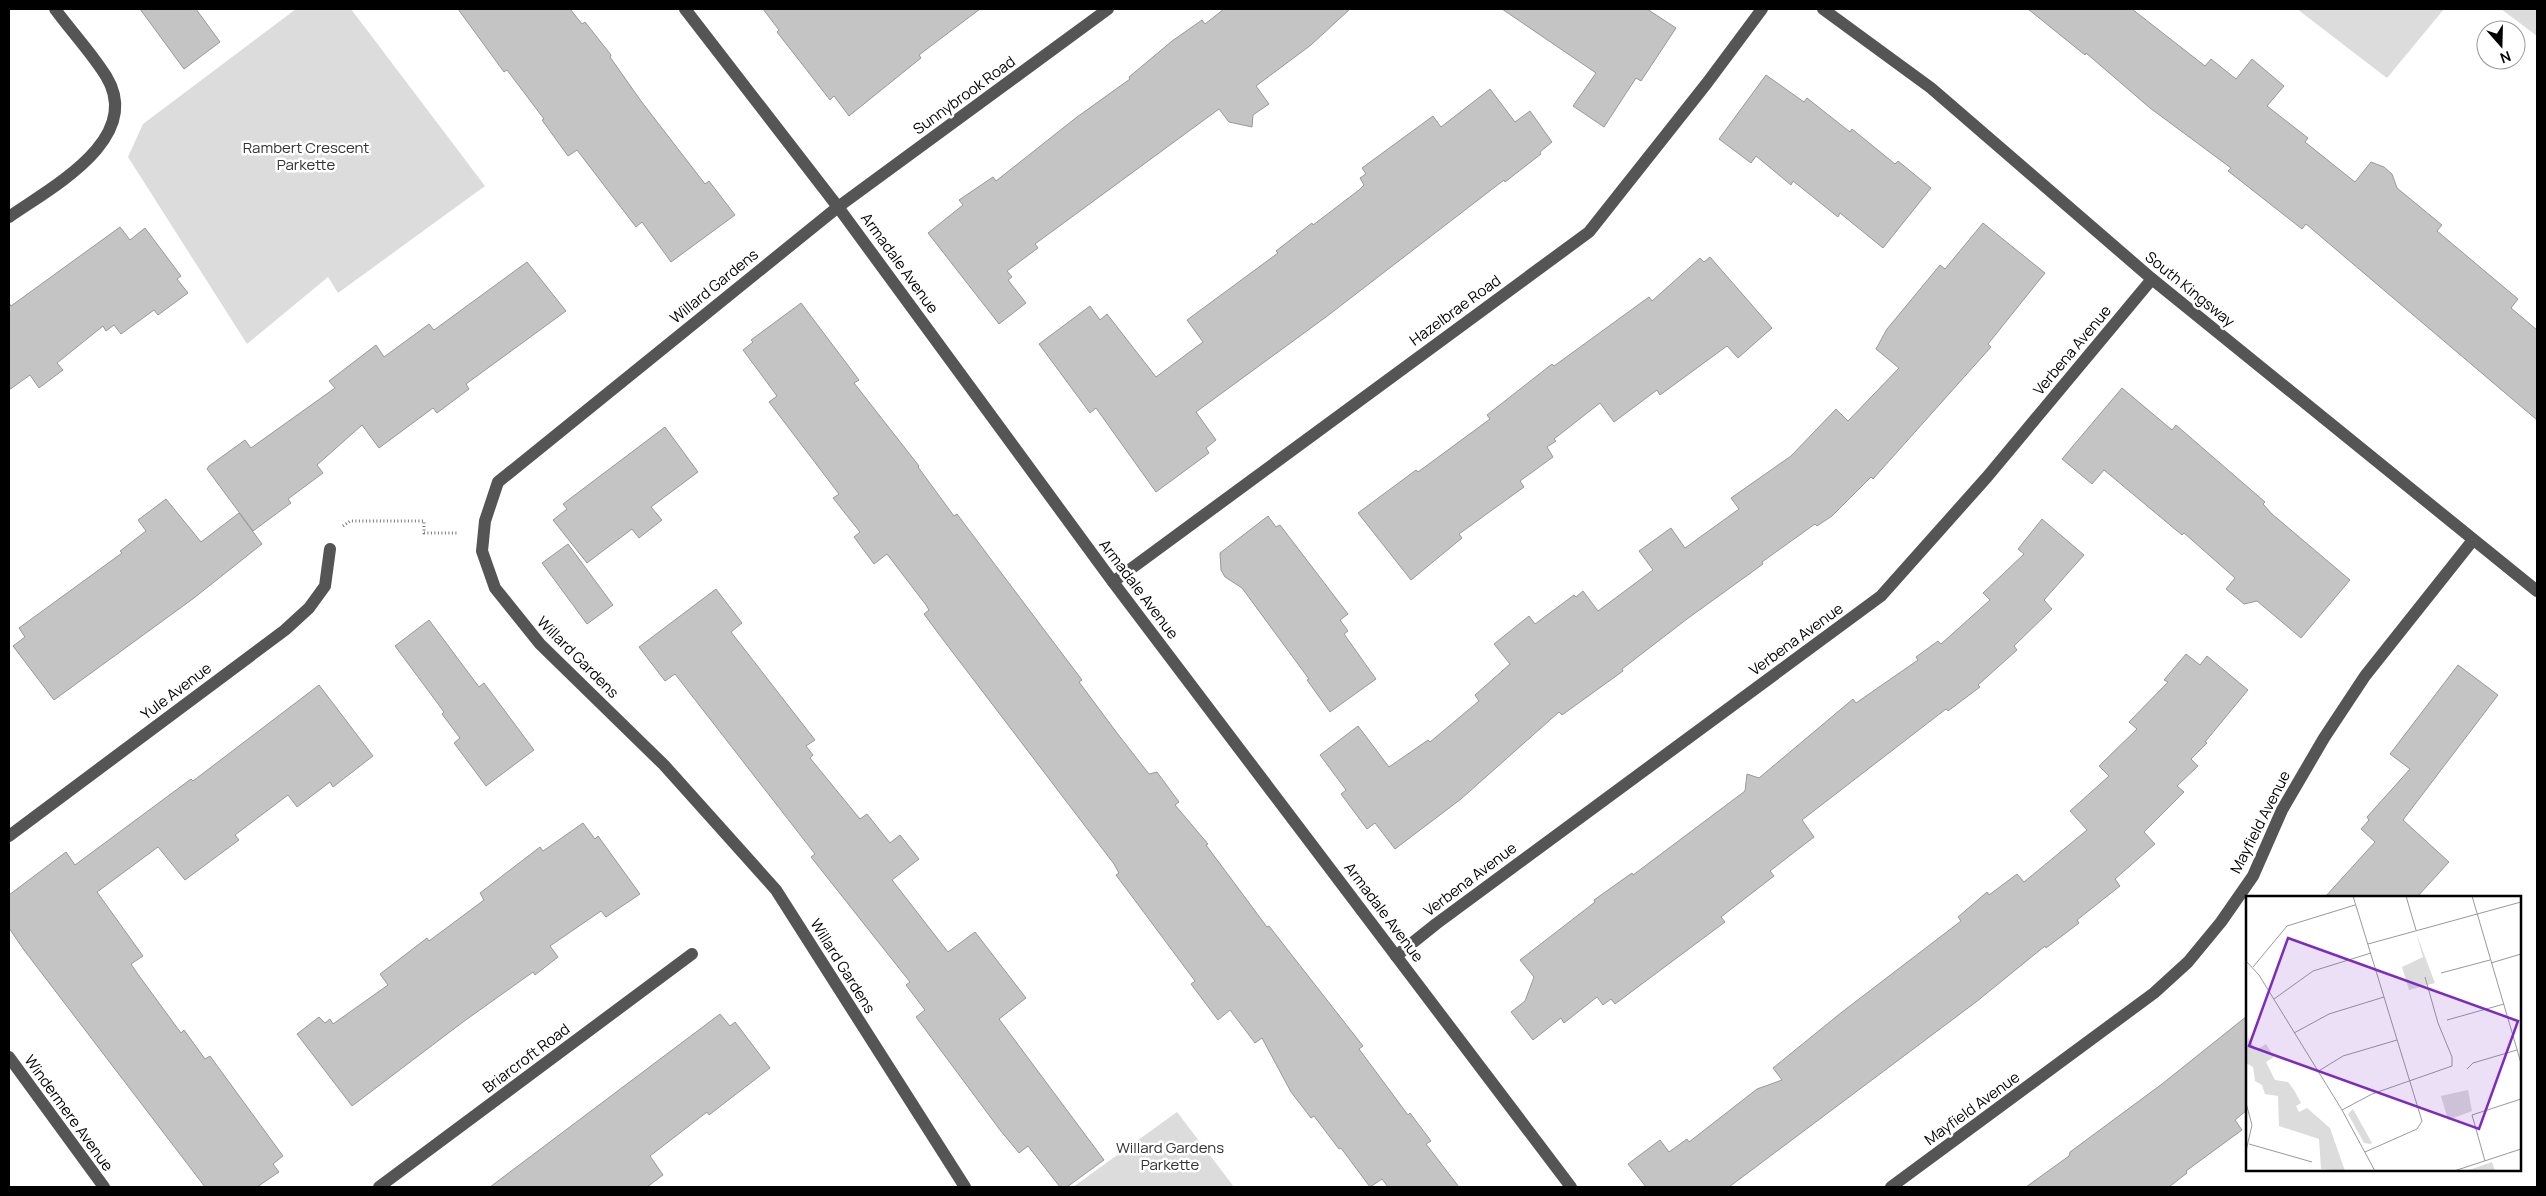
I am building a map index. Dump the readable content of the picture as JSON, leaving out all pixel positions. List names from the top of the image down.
{
  "streets": {
    "street": [
      "Sunnybrook Road",
      "Armadale Avenue",
      "Willard Gardens",
      "South Kingsway",
      "Hazelbrae Road",
      "Verbena Avenue",
      "Yule Avenue",
      "Mayfield Avenue",
      "Briarcroft Road",
      "Windermere Avenue"
    ]
  },
  "crossings": [
    ["Sunnybrook Road", "Armadale Avenue"],
    ["Sunnybrook Road", "Willard Gardens"],
    ["Armadale Avenue", "Willard Gardens"],
    ["Armadale Avenue", "Hazelbrae Road"],
    ["Armadale Avenue", "Verbena Avenue"],
    ["South Kingsway", "Verbena Avenue"],
    ["South Kingsway", "Mayfield Avenue"]
  ],
  "parks": ["Rambert Crescent Parkette", "Willard Gardens Parkette"],
  "north": "bottom"
}
